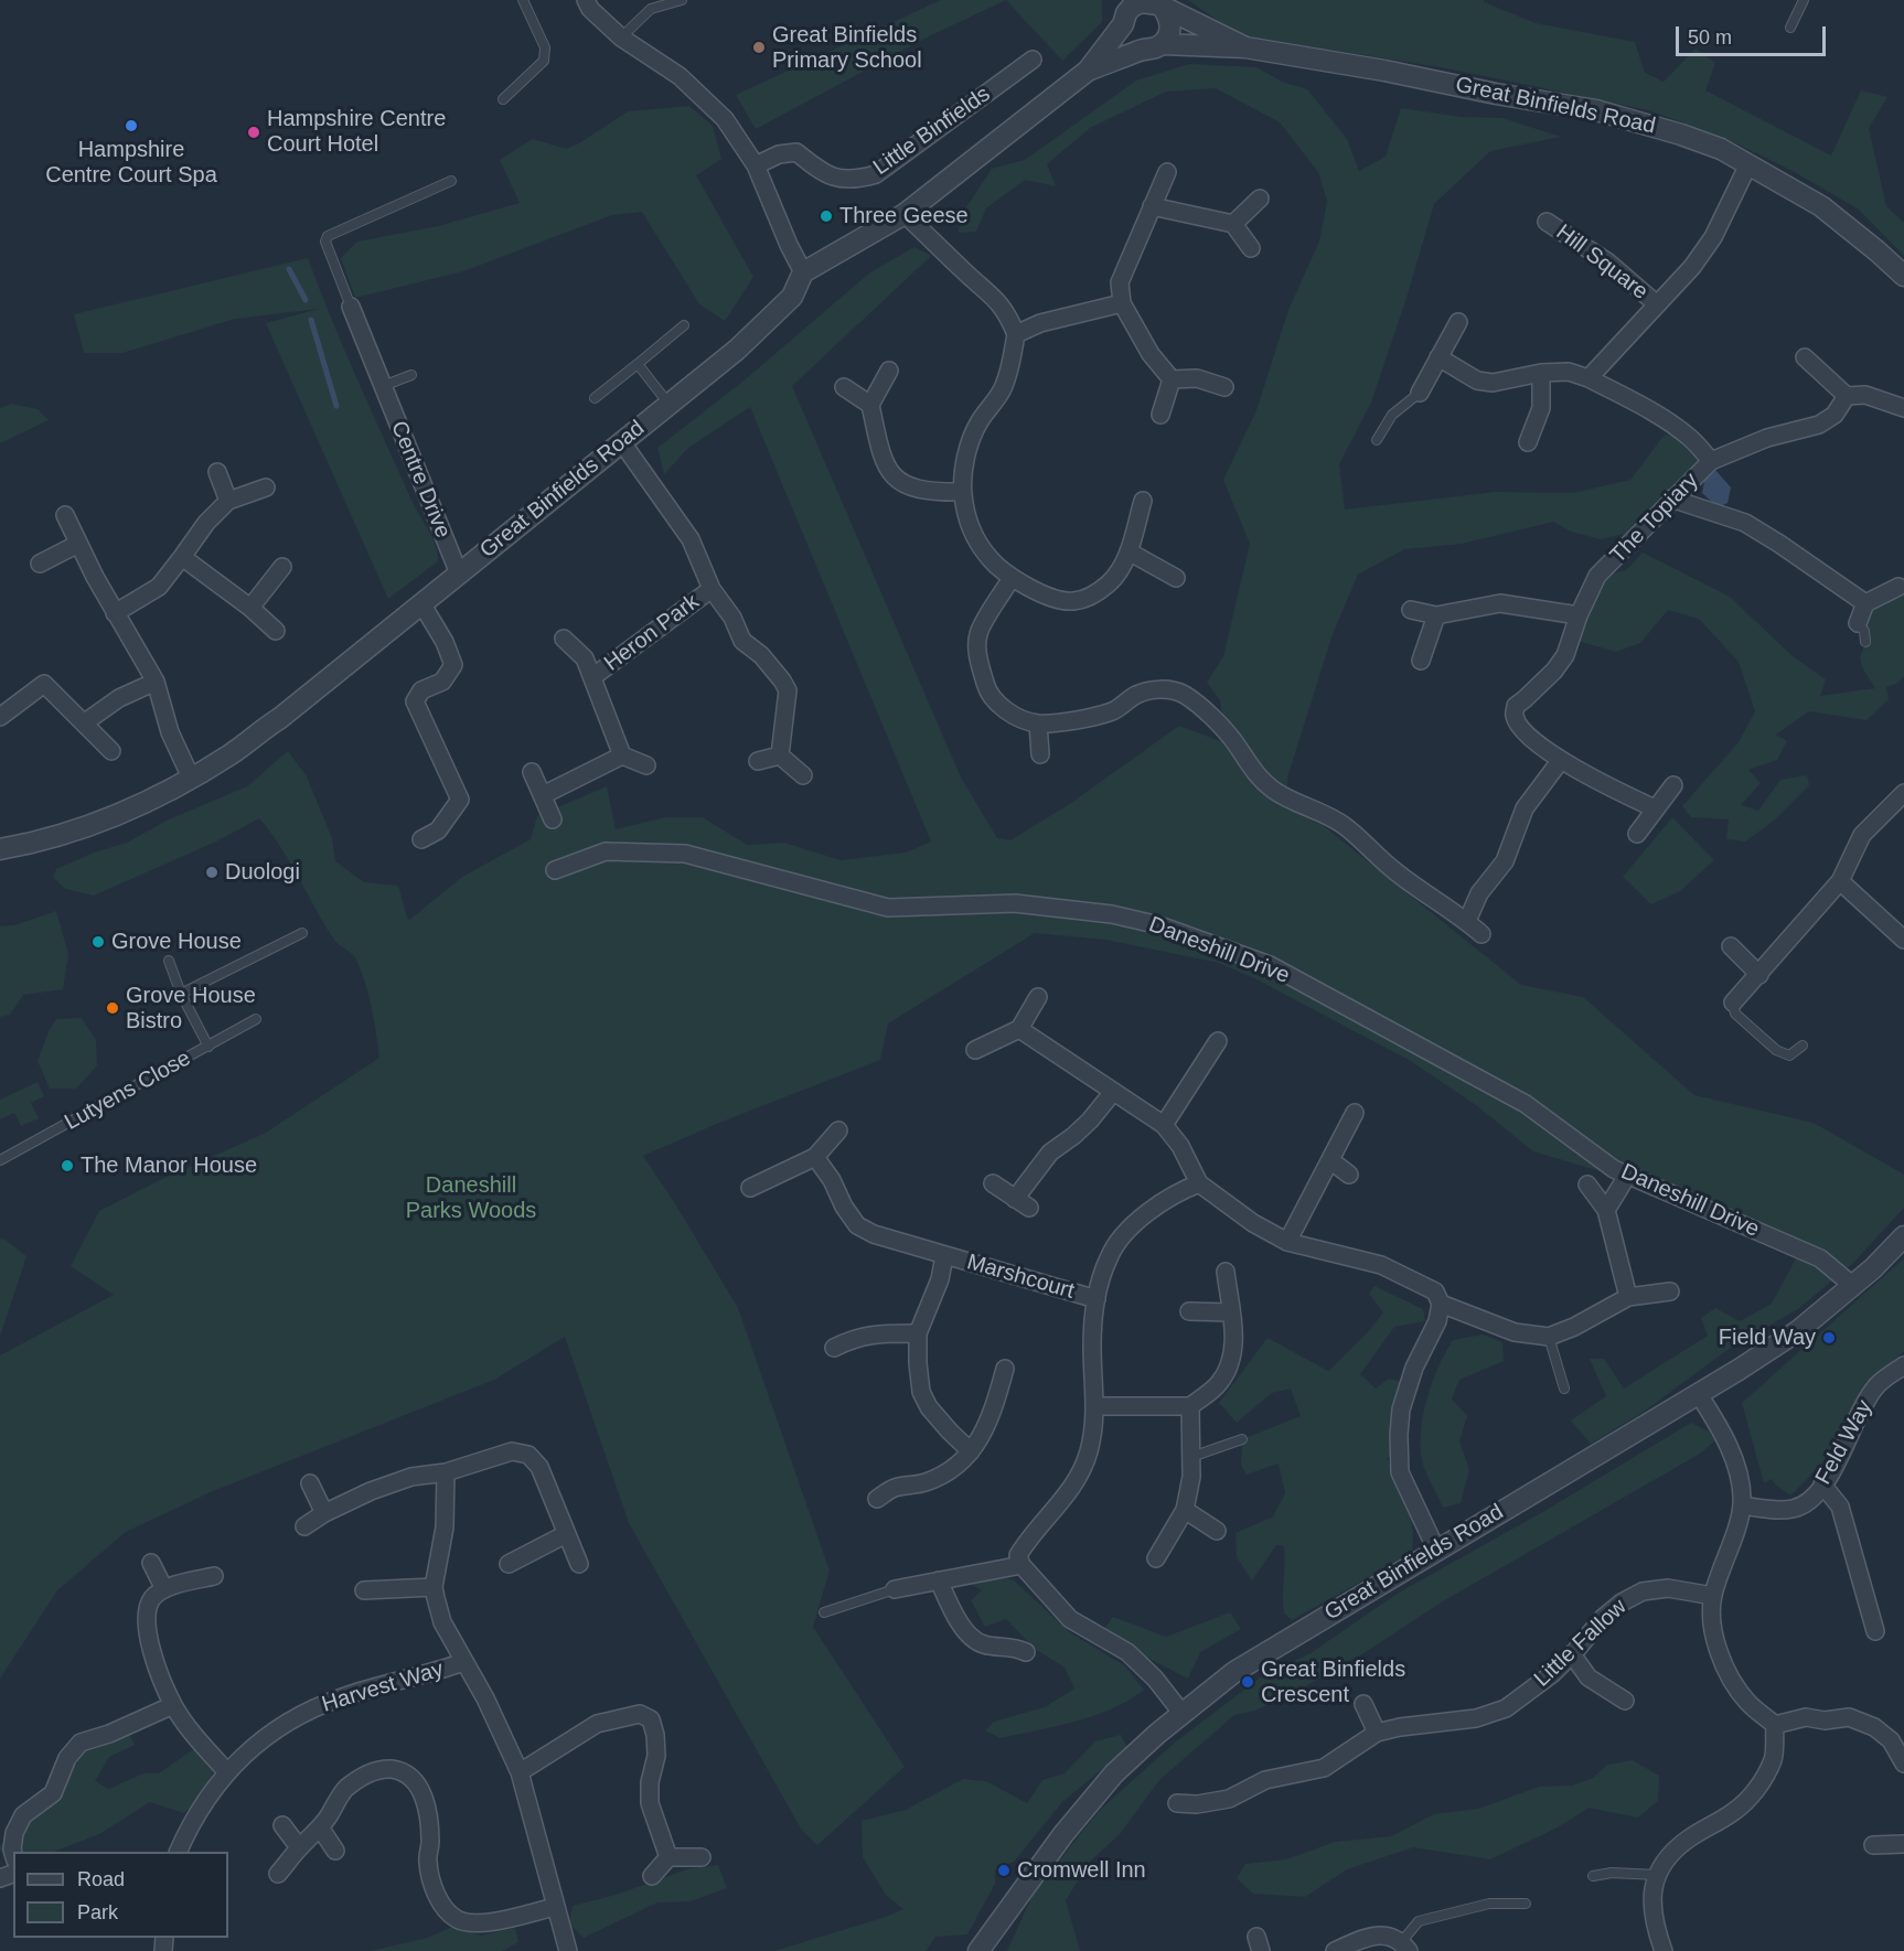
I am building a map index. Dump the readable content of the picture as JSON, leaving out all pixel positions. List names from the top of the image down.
{
  "streets": {
    "street": [
      "Great Binfields Road",
      "Little Binfields",
      "Hill Square",
      "Centre Drive",
      "The Topiary",
      "Heron Park",
      "Daneshill Drive",
      "Marshcourt",
      "Feld Way",
      "Little Fallow",
      "Harvest Way"
    ],
    "lane": ["Lutyens Close"]
  },
  "crossings": [
    ["Great Binfields Road", "Centre Drive"],
    ["Great Binfields Road", "Heron Park"],
    ["Great Binfields Road", "Daneshill Drive"]
  ],
  "parks": ["Daneshill Parks Woods"],
  "places": [
    "Great Binfields Primary School",
    "Hampshire Centre Court Spa",
    "Hampshire Centre Court Hotel",
    "Three Geese",
    "Duologi",
    "Grove House",
    "Grove House Bistro",
    "The Manor House",
    "Field Way",
    "Great Binfields Crescent",
    "Cromwell Inn"
  ],
  "legend": ["Road", "Park"],
  "scale_bar": "50 m"
}
